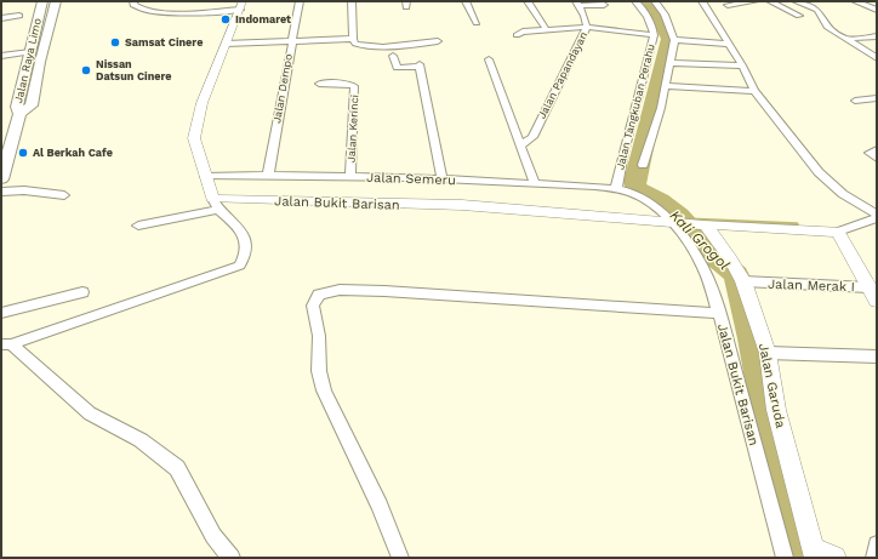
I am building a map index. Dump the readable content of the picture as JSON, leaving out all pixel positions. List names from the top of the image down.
{
  "streets": {
    "main road": ["Jalan Raya Limo"],
    "street": [
      "Jalan Papandayan",
      "Jalan Dempo",
      "Jalan Tangkuban Perahu",
      "Jalan Kerinci",
      "Jalan Semeru",
      "Jalan Bukit Barisan",
      "Jalan Merak I",
      "Jalan Garuda"
    ]
  },
  "crossings": [
    ["Jalan Dempo", "Jalan Semeru"],
    ["Jalan Tangkuban Perahu", "Jalan Semeru"],
    ["Jalan Tangkuban Perahu", "Jalan Bukit Barisan"],
    ["Jalan Kerinci", "Jalan Semeru"],
    ["Jalan Semeru", "Jalan Bukit Barisan"],
    ["Jalan Merak I", "Jalan Garuda"]
  ],
  "water": ["Kali Grogol"],
  "places": [
    "Indomaret",
    "Samsat Cinere",
    "Nissan Datsun Cinere",
    "Al Berkah Cafe"
  ]
}
